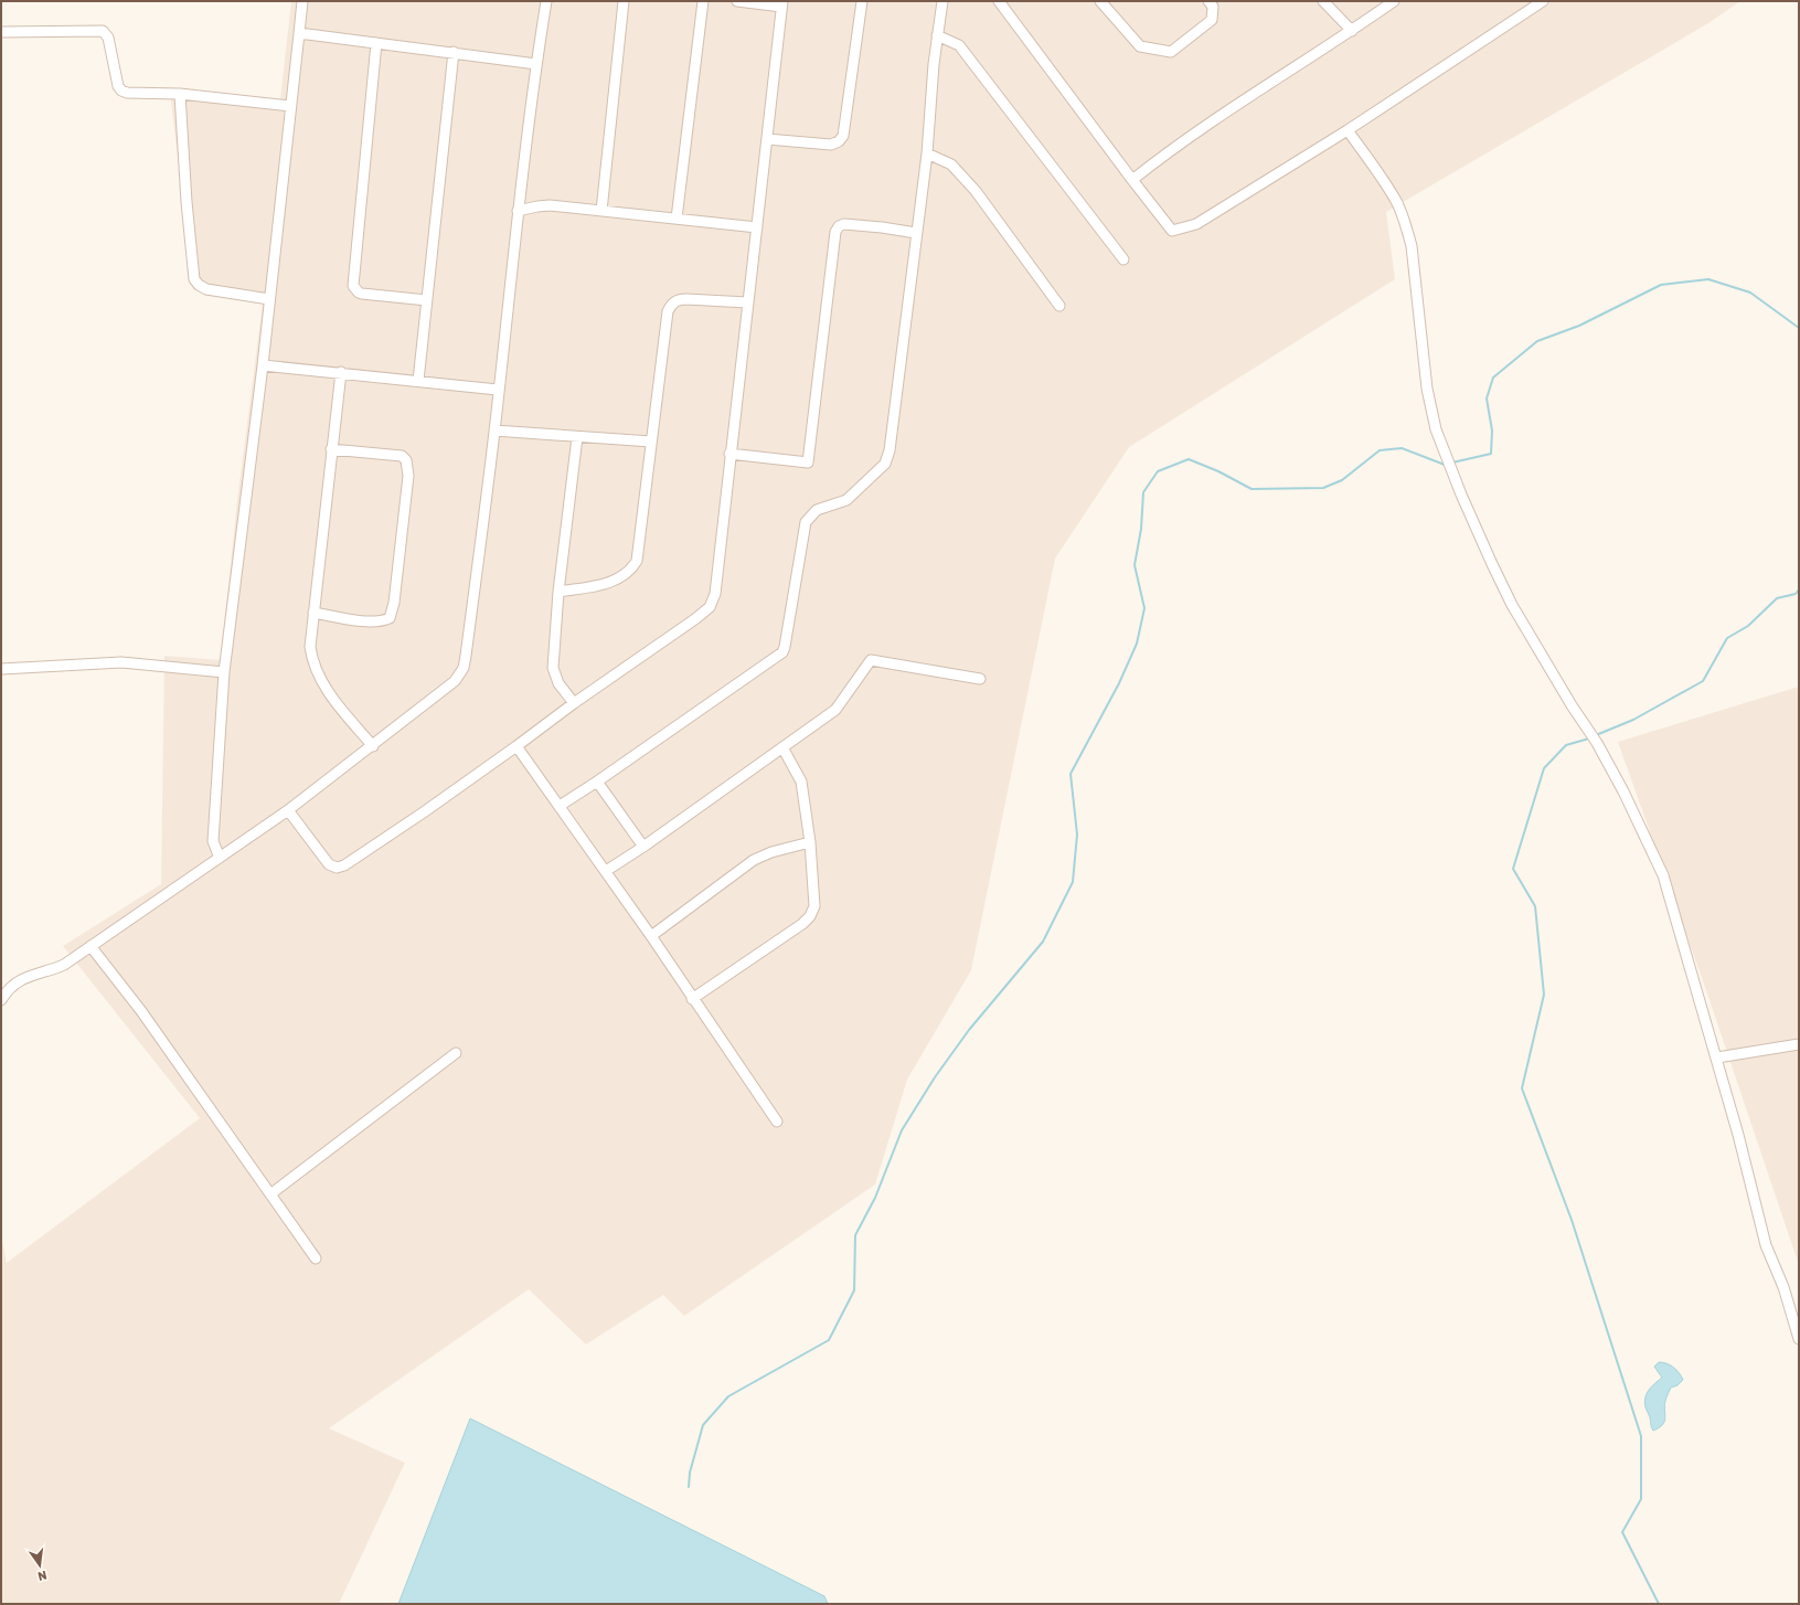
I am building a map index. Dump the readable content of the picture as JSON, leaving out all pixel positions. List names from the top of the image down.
{
  "north": "bottom"
}
